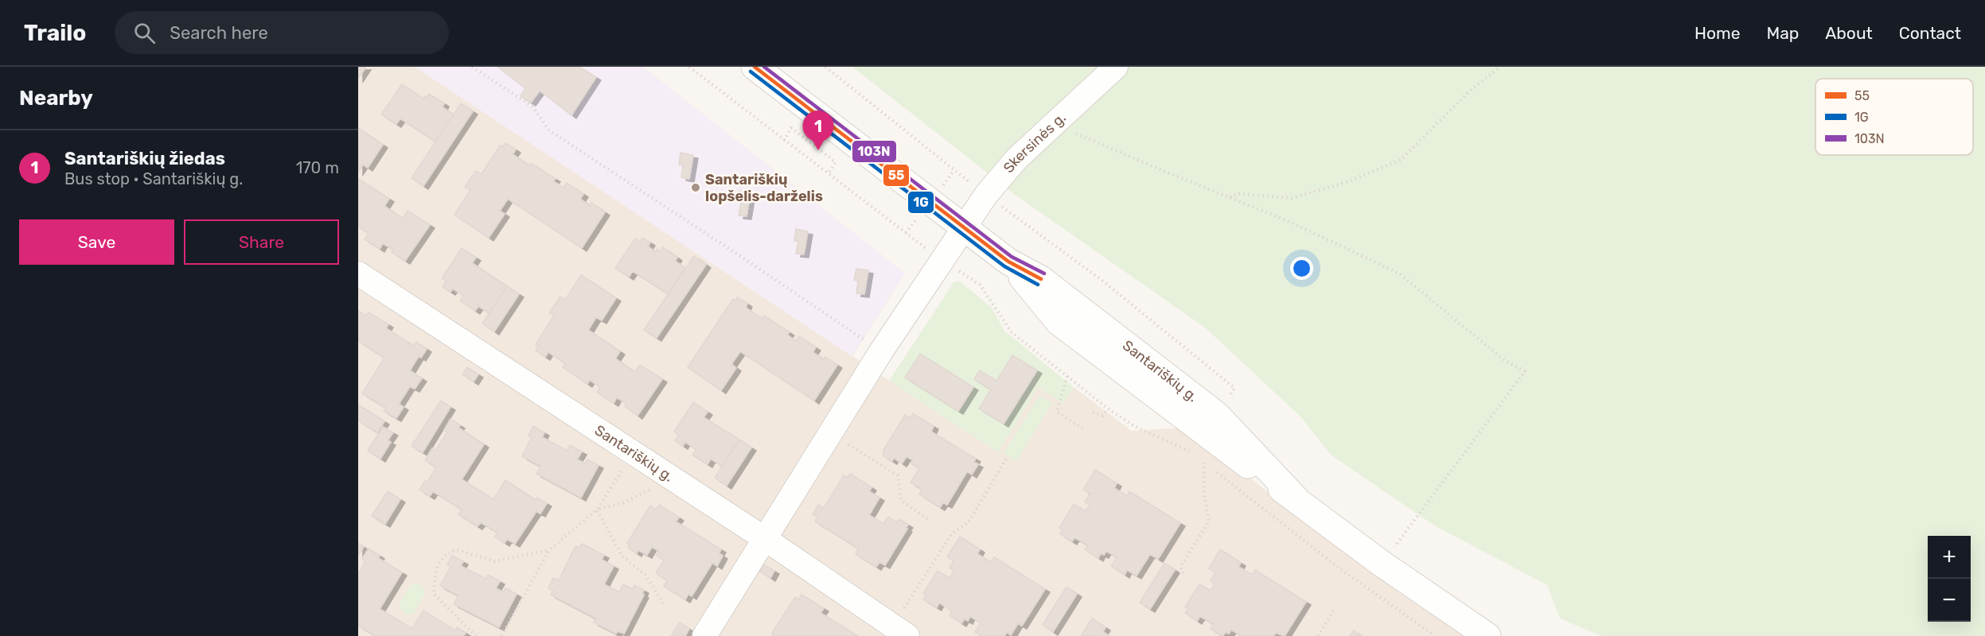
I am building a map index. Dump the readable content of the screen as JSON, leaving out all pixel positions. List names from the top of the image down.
{
  "streets": {
    "main road": ["Santariškių g."],
    "street": ["Skersinės g."]
  },
  "crossings": [
    ["Skersinės g.", "Santariškių g."]
  ],
  "places": ["Santariškių lopšelis-darželis"],
  "lines": ["transit line 55", "transit line 103N", "transit line 1G"],
  "legend": ["55", "1G", "103N"],
  "page": {
    "header": "Trailo",
    "search": "Search here",
    "nav": [
      "Home",
      "Map",
      "About",
      "Contact"
    ],
    "heading": "Nearby",
    "pins": "1",
    "list": [
      {
        "mark": "1",
        "name": "Santariškių žiedas",
        "note": "Bus stop · Santariškių g.",
        "value": "170 m"
      }
    ],
    "buttons": ["Save", "Share"],
    "map_buttons": ["+", "−"]
  }
}
